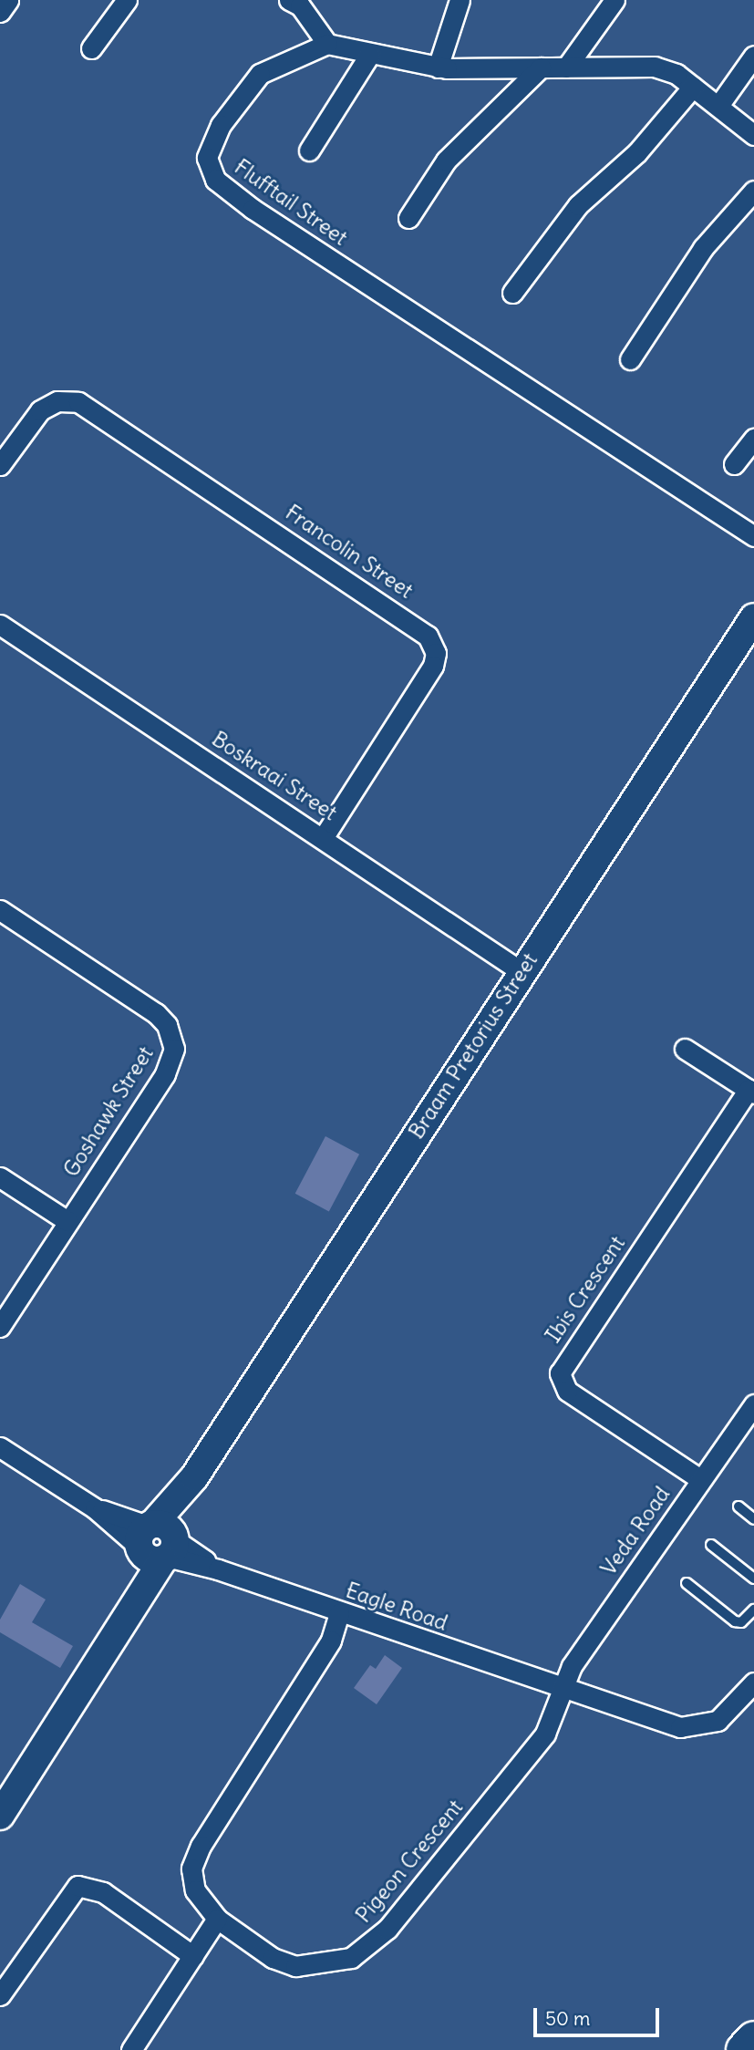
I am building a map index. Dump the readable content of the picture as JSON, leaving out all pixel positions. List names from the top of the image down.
{
  "streets": {
    "street": [
      "Flufftail Street",
      "Francolin Street",
      "Boskraai Street",
      "Braam Pretorius Street",
      "Goshawk Street",
      "Ibis Crescent",
      "Veda Road",
      "Eagle Road",
      "Pigeon Crescent"
    ]
  },
  "crossings": [
    ["Francolin Street", "Boskraai Street"],
    ["Boskraai Street", "Braam Pretorius Street"],
    ["Braam Pretorius Street", "Eagle Road"],
    ["Ibis Crescent", "Veda Road"],
    ["Veda Road", "Eagle Road"],
    ["Veda Road", "Pigeon Crescent"],
    ["Eagle Road", "Pigeon Crescent"]
  ],
  "scale_bar": "50 m"
}
